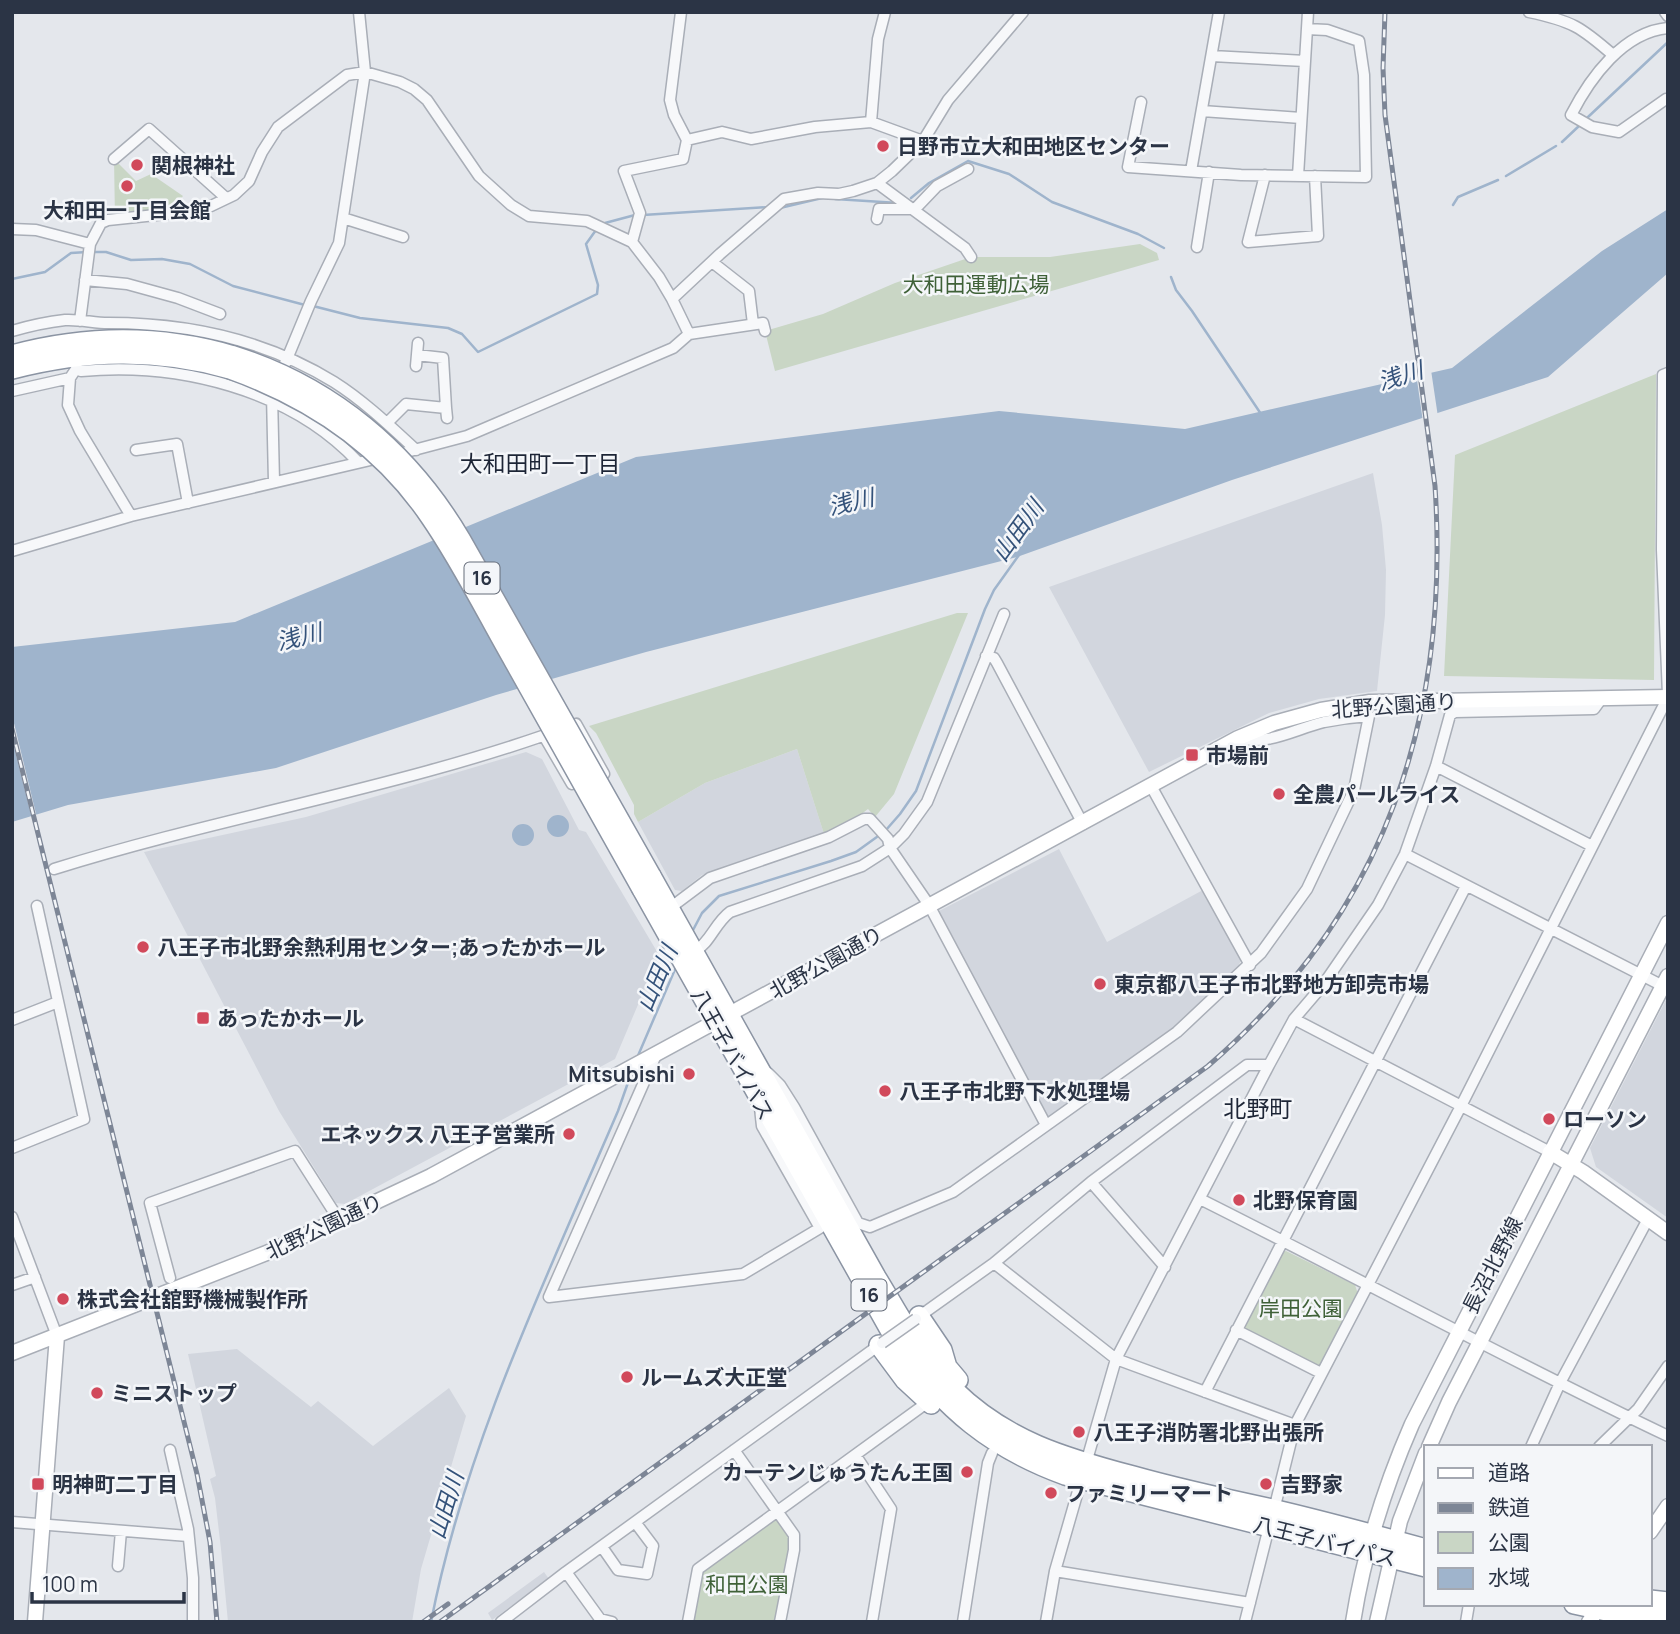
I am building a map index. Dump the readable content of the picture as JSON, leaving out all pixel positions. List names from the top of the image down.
{
  "streets": {
    "highway": ["16", "八王子バイパス"],
    "street": ["北野公園通り", "長沼北野線"]
  },
  "crossings": [
    ["北野公園通り", "八王子バイパス"],
    ["八王子バイパス", "長沼北野線"]
  ],
  "districts": ["大和田町一丁目", "北野町"],
  "water": ["浅川", "山田川"],
  "parks": ["大和田運動広場", "岸田公園", "和田公園"],
  "places": {
    "other": [
      "日野市立大和田地区センター",
      "関根神社",
      "大和田一丁目会館",
      "全農パールライス",
      "八王子市北野余熱利用センター;あったかホール",
      "東京都八王子市北野地方卸売市場",
      "Mitsubishi",
      "八王子市北野下水処理場",
      "ローソン",
      "エネックス 八王子営業所",
      "北野保育園",
      "株式会社舘野機械製作所",
      "ルームズ大正堂",
      "ミニストップ",
      "八王子消防署北野出張所",
      "カーテンじゅうたん王国",
      "吉野家",
      "ファミリーマート"
    ],
    "transit": ["市場前", "あったかホール", "明神町二丁目"]
  },
  "legend": [
    "道路",
    "鉄道",
    "公園",
    "水域"
  ],
  "scale_bar": "100 m"
}
